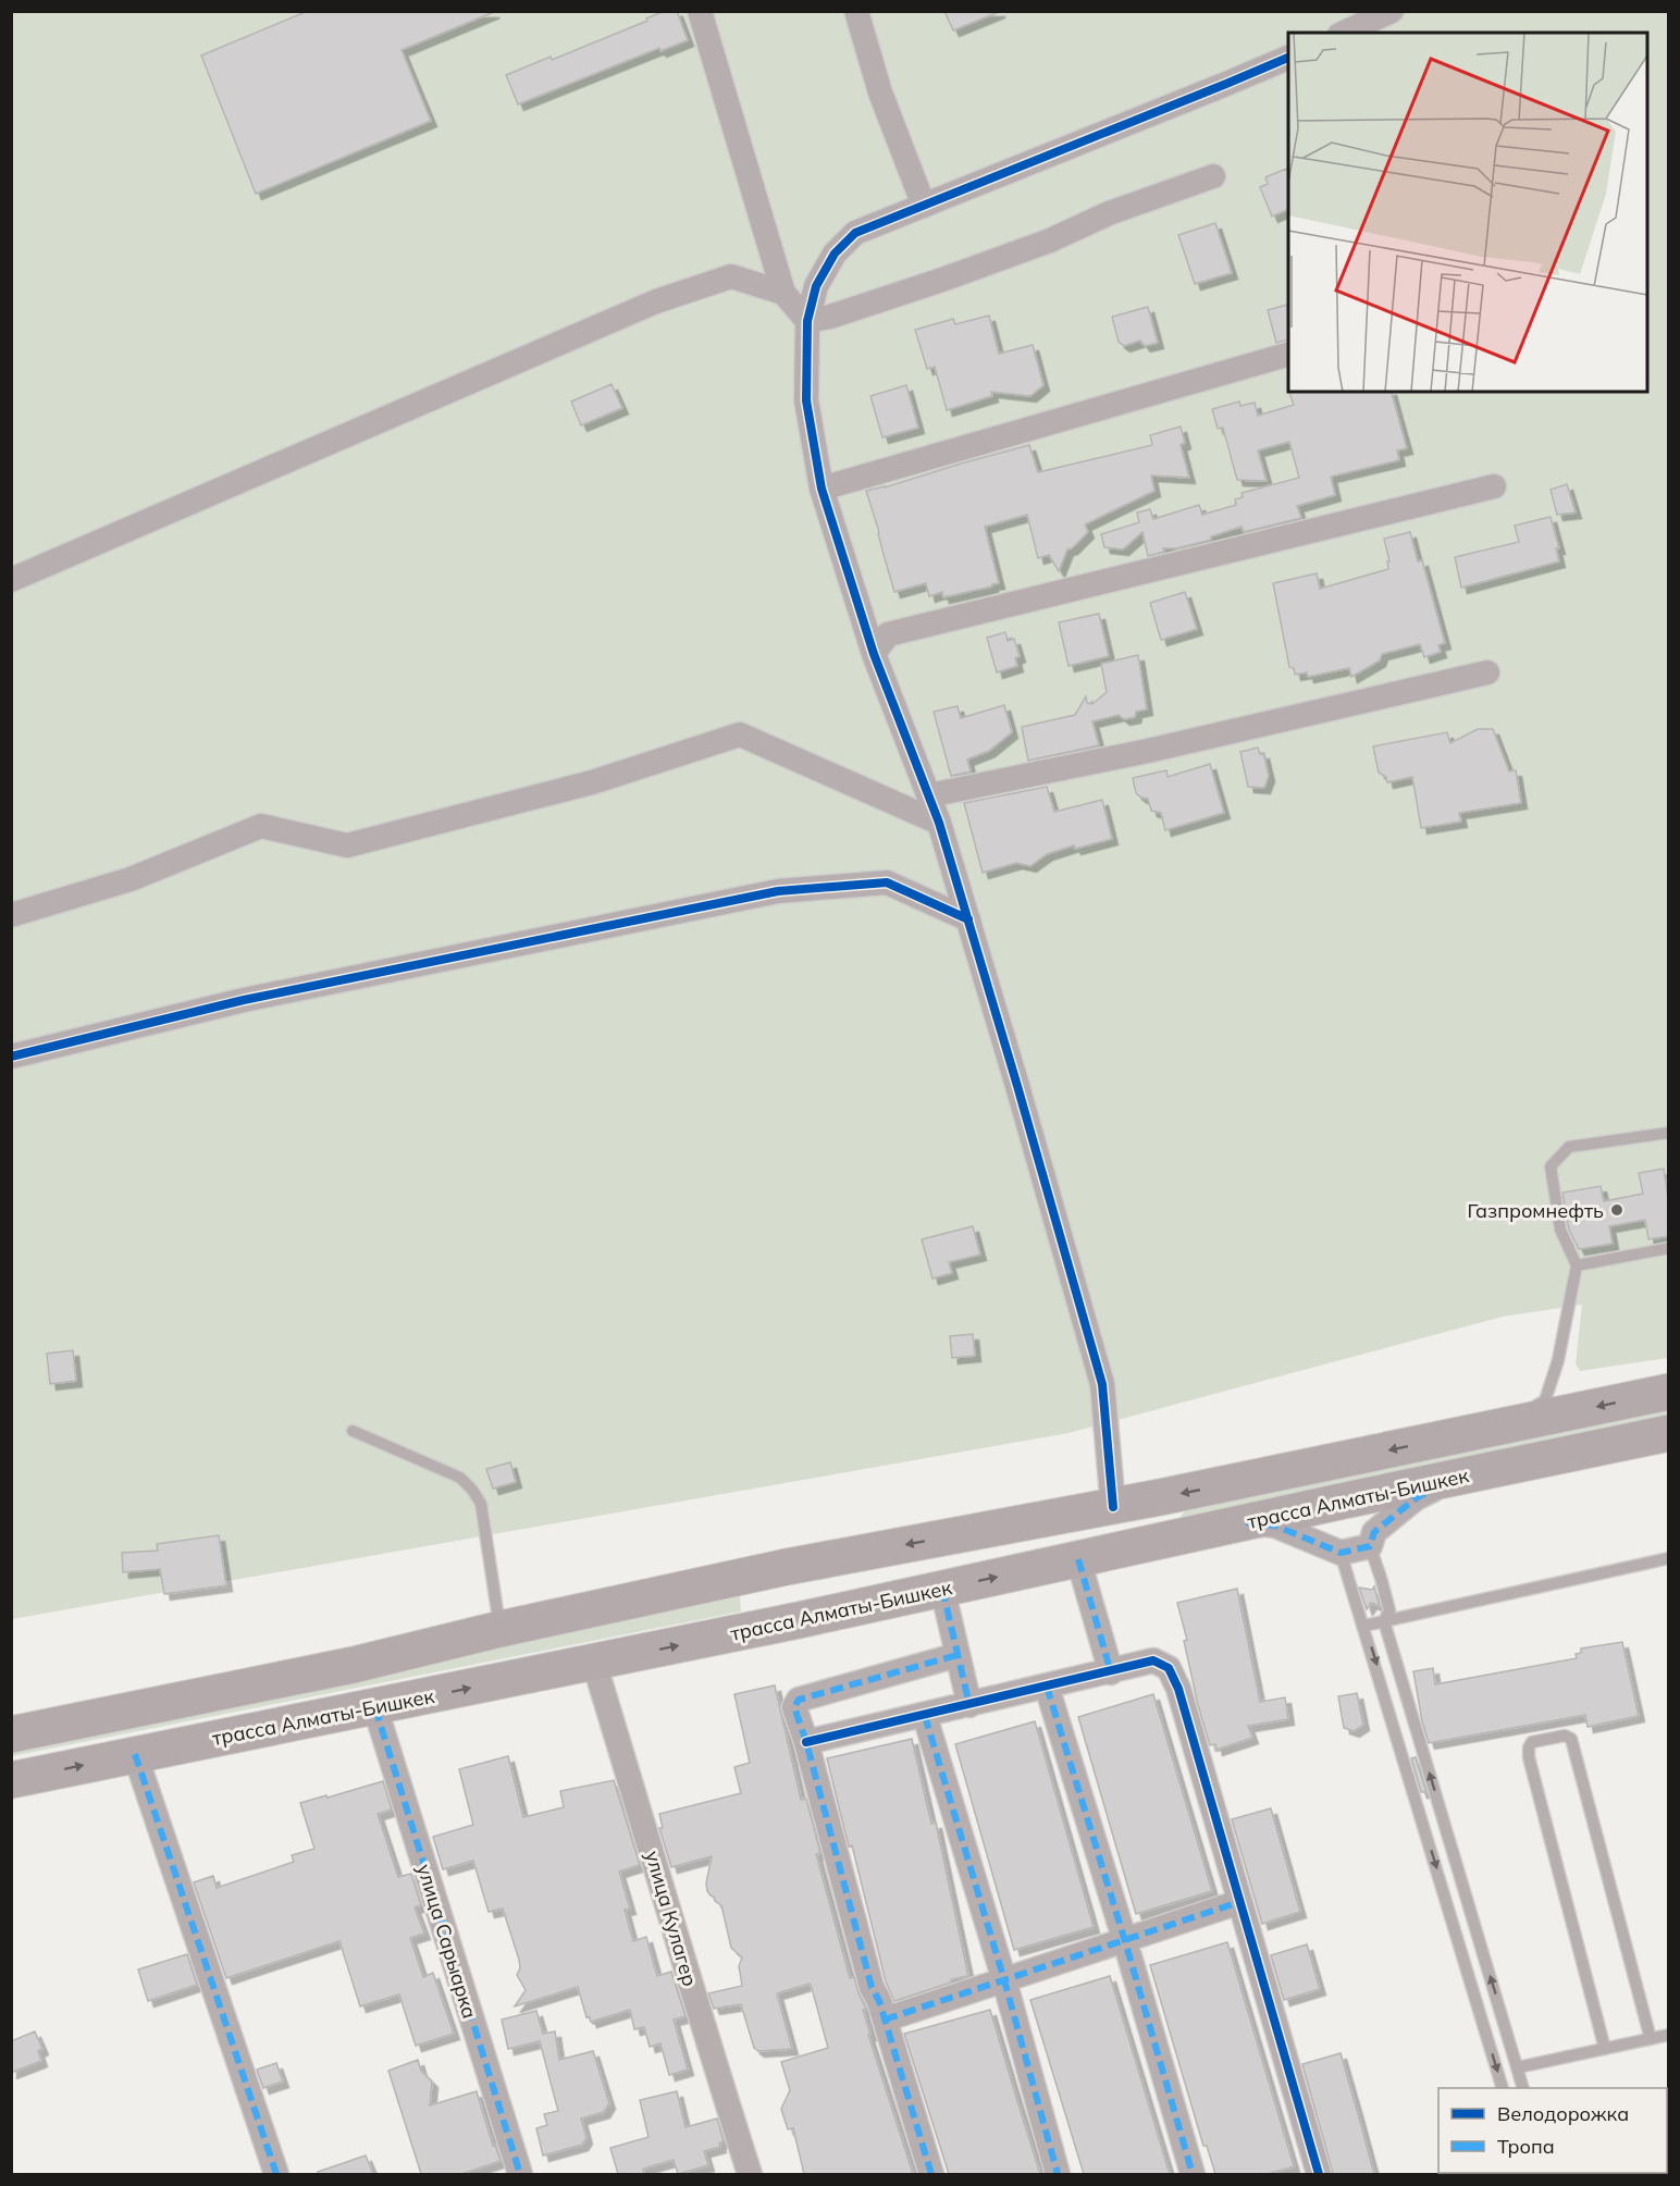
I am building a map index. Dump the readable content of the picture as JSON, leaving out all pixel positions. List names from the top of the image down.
{
  "streets": {
    "highway": ["трасса Алматы-Бишкек"],
    "street": ["улица Кулагер", "улица Сарыарка"]
  },
  "crossings": [
    ["трасса Алматы-Бишкек", "улица Кулагер"],
    ["трасса Алматы-Бишкек", "улица Сарыарка"]
  ],
  "places": ["Газпромнефть"],
  "legend": ["Велодорожка", "Тропа"]
}
